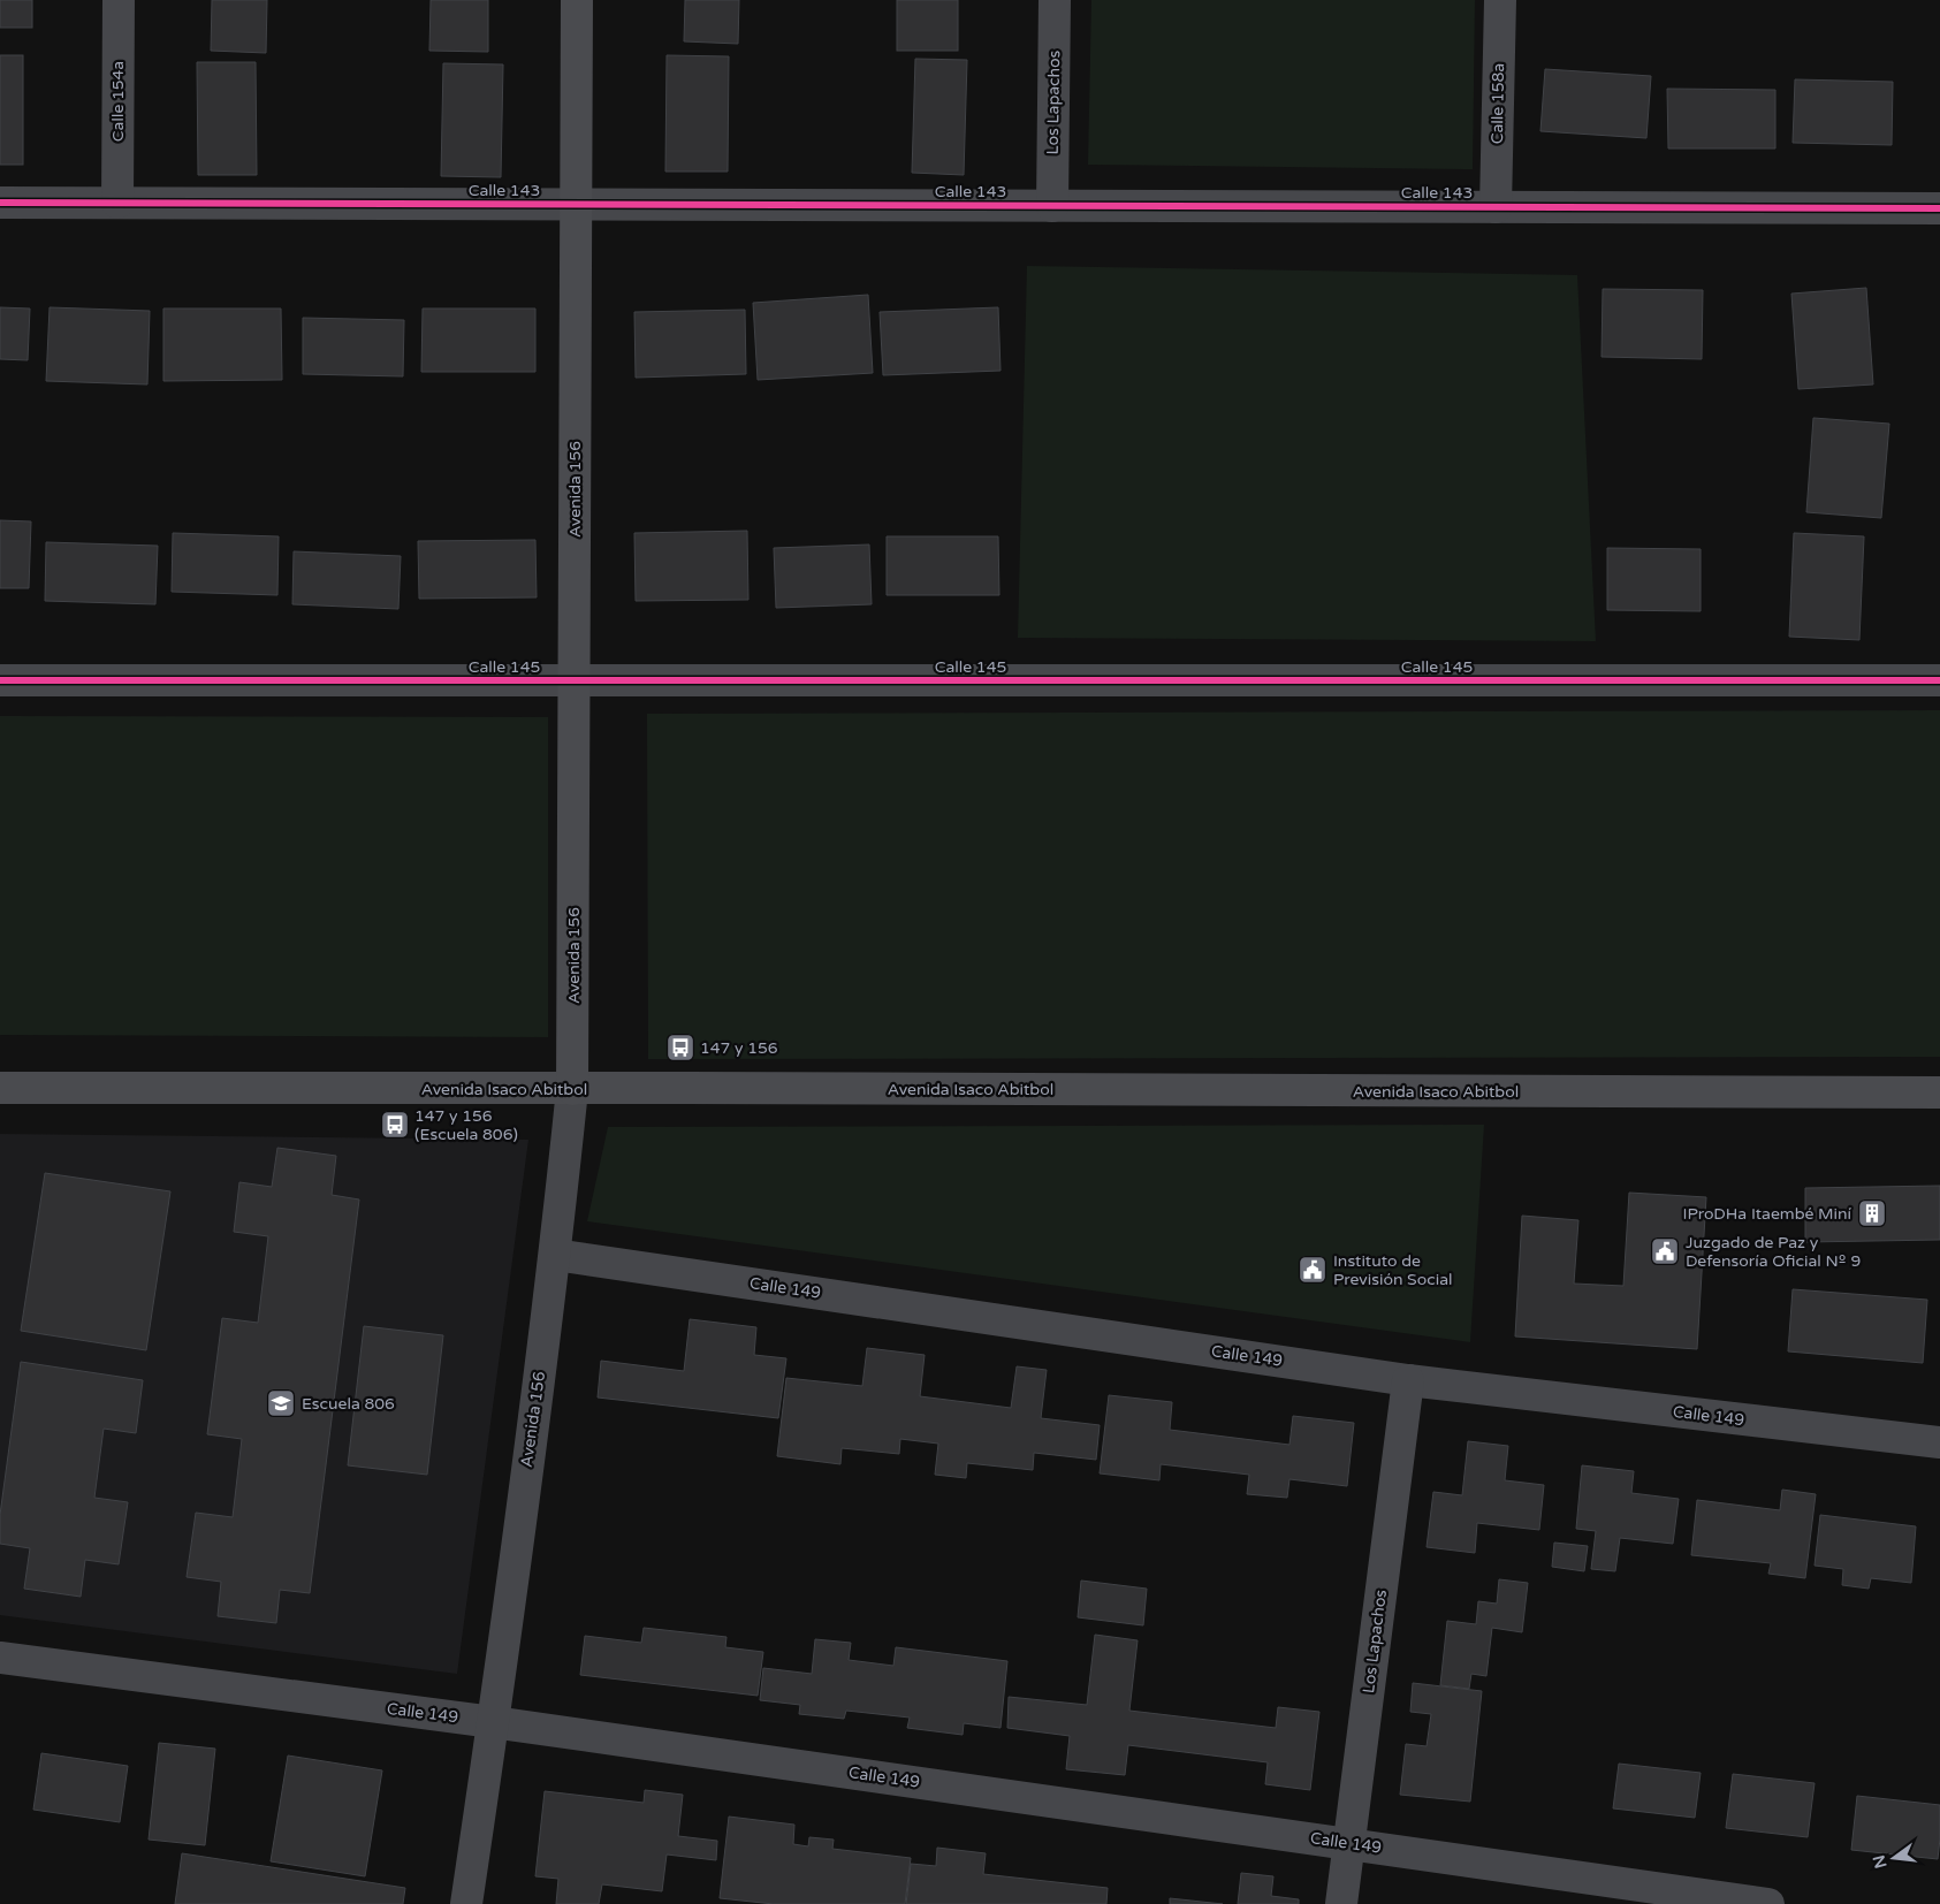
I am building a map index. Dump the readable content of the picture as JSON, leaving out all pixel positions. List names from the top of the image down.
{
  "streets": {
    "main road": ["Avenida 156", "Avenida Isaco Abitbol"],
    "street": [
      "Calle 154a",
      "Los Lapachos",
      "Calle 158a",
      "Calle 143",
      "Calle 145",
      "Calle 149"
    ]
  },
  "crossings": [
    ["Calle 154a", "Calle 143"],
    ["Los Lapachos", "Calle 143"],
    ["Los Lapachos", "Calle 149"],
    ["Calle 158a", "Calle 143"],
    ["Calle 143", "Avenida 156"],
    ["Avenida 156", "Calle 145"],
    ["Avenida 156", "Avenida Isaco Abitbol"],
    ["Avenida 156", "Calle 149"]
  ],
  "places": {
    "bus stop": ["147 y 156", "147 y 156 (Escuela 806)"],
    "building": ["IProDHa Itaembé Miní"],
    "public building": ["Juzgado de Paz y Defensoría Oficial Nº 9", "Instituto de Previsión Social"],
    "school or university": ["Escuela 806"]
  },
  "north": "left"
}
